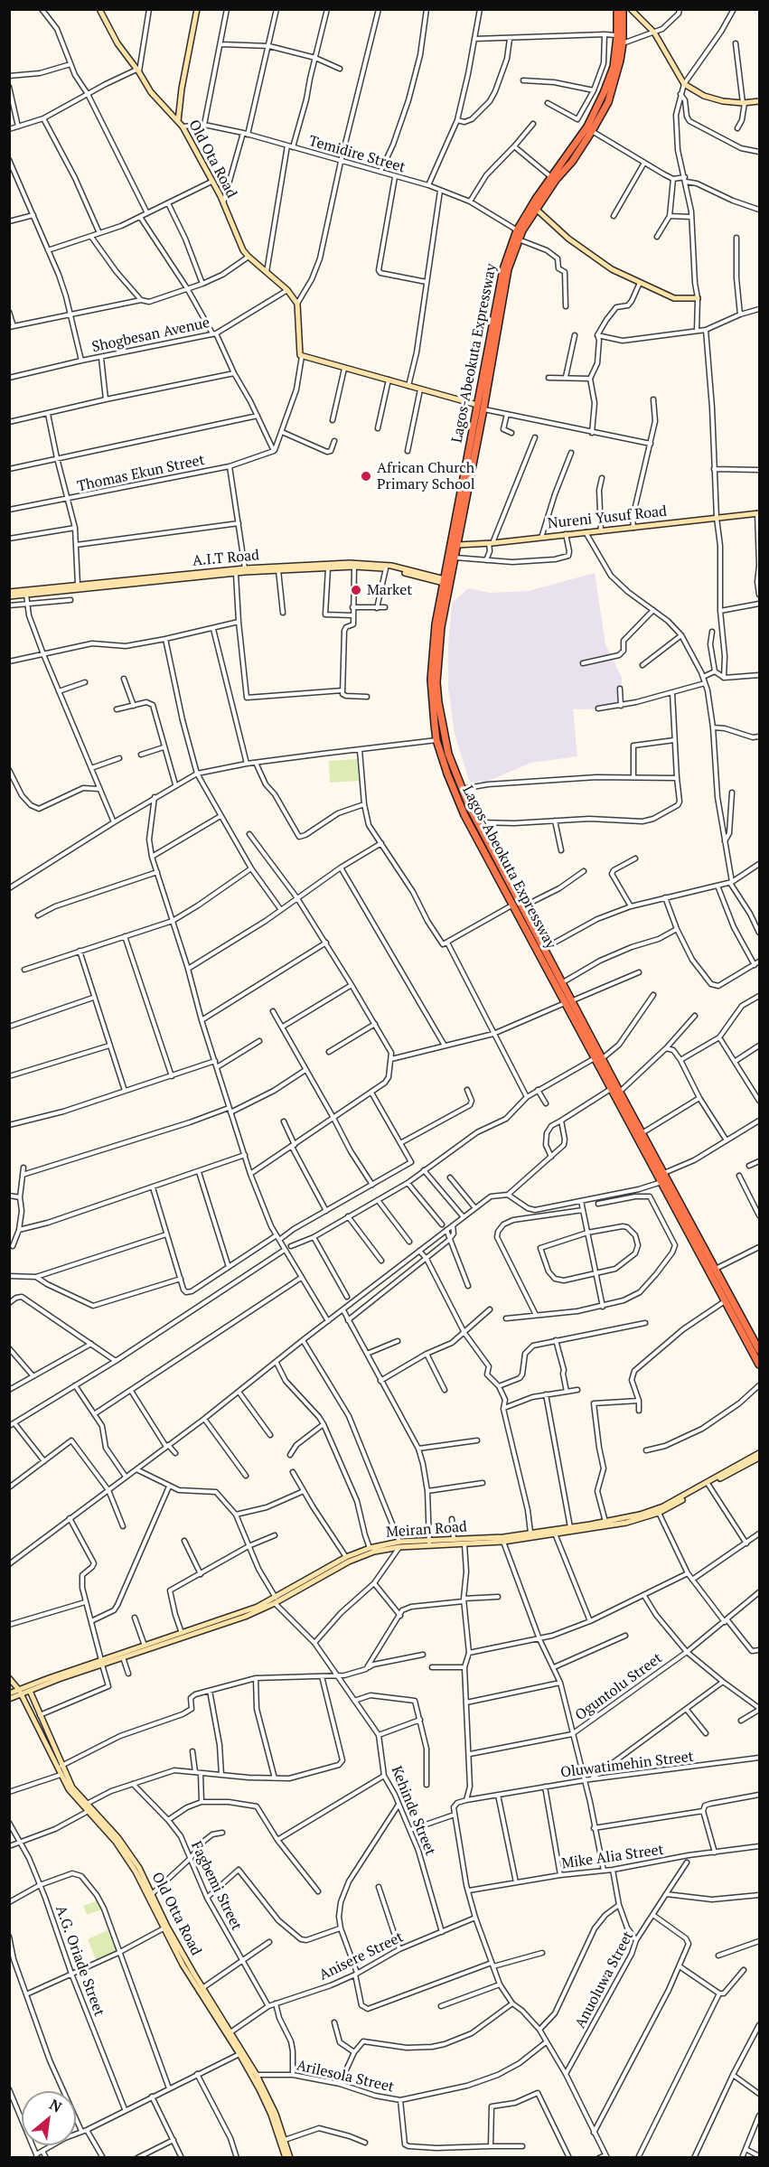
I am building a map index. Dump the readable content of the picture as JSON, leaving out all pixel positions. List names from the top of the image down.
{
  "streets": {
    "highway": ["Lagos-Abeokuta Expressway"],
    "street": [
      "Temidire Street",
      "Old Ota Road",
      "Shogbesan Avenue",
      "Thomas Ekun Street",
      "Nureni Yusuf Road",
      "A.I.T Road",
      "Meiran Road",
      "Oguntolu Street",
      "Oluwatimehin Street",
      "Kehinde Street",
      "Mike Alia Street",
      "Fagbemi Street",
      "Old Otta Road",
      "Anisere Street",
      "A.G. Oriade Street",
      "Anuoluwa Street",
      "Arilesola Street"
    ]
  },
  "crossings": [
    ["Temidire Street", "Old Ota Road"],
    ["Temidire Street", "Lagos-Abeokuta Expressway"],
    ["Old Ota Road", "Shogbesan Avenue"],
    ["Lagos-Abeokuta Expressway", "Nureni Yusuf Road"],
    ["Lagos-Abeokuta Expressway", "A.I.T Road"],
    ["Meiran Road", "Kehinde Street"],
    ["Meiran Road", "Old Otta Road"],
    ["Kehinde Street", "Anisere Street"],
    ["Fagbemi Street", "Anisere Street"],
    ["Old Otta Road", "Anisere Street"],
    ["Old Otta Road", "Arilesola Street"]
  ],
  "places": ["African Church Primary School", "Market"],
  "north": "top right"
}
